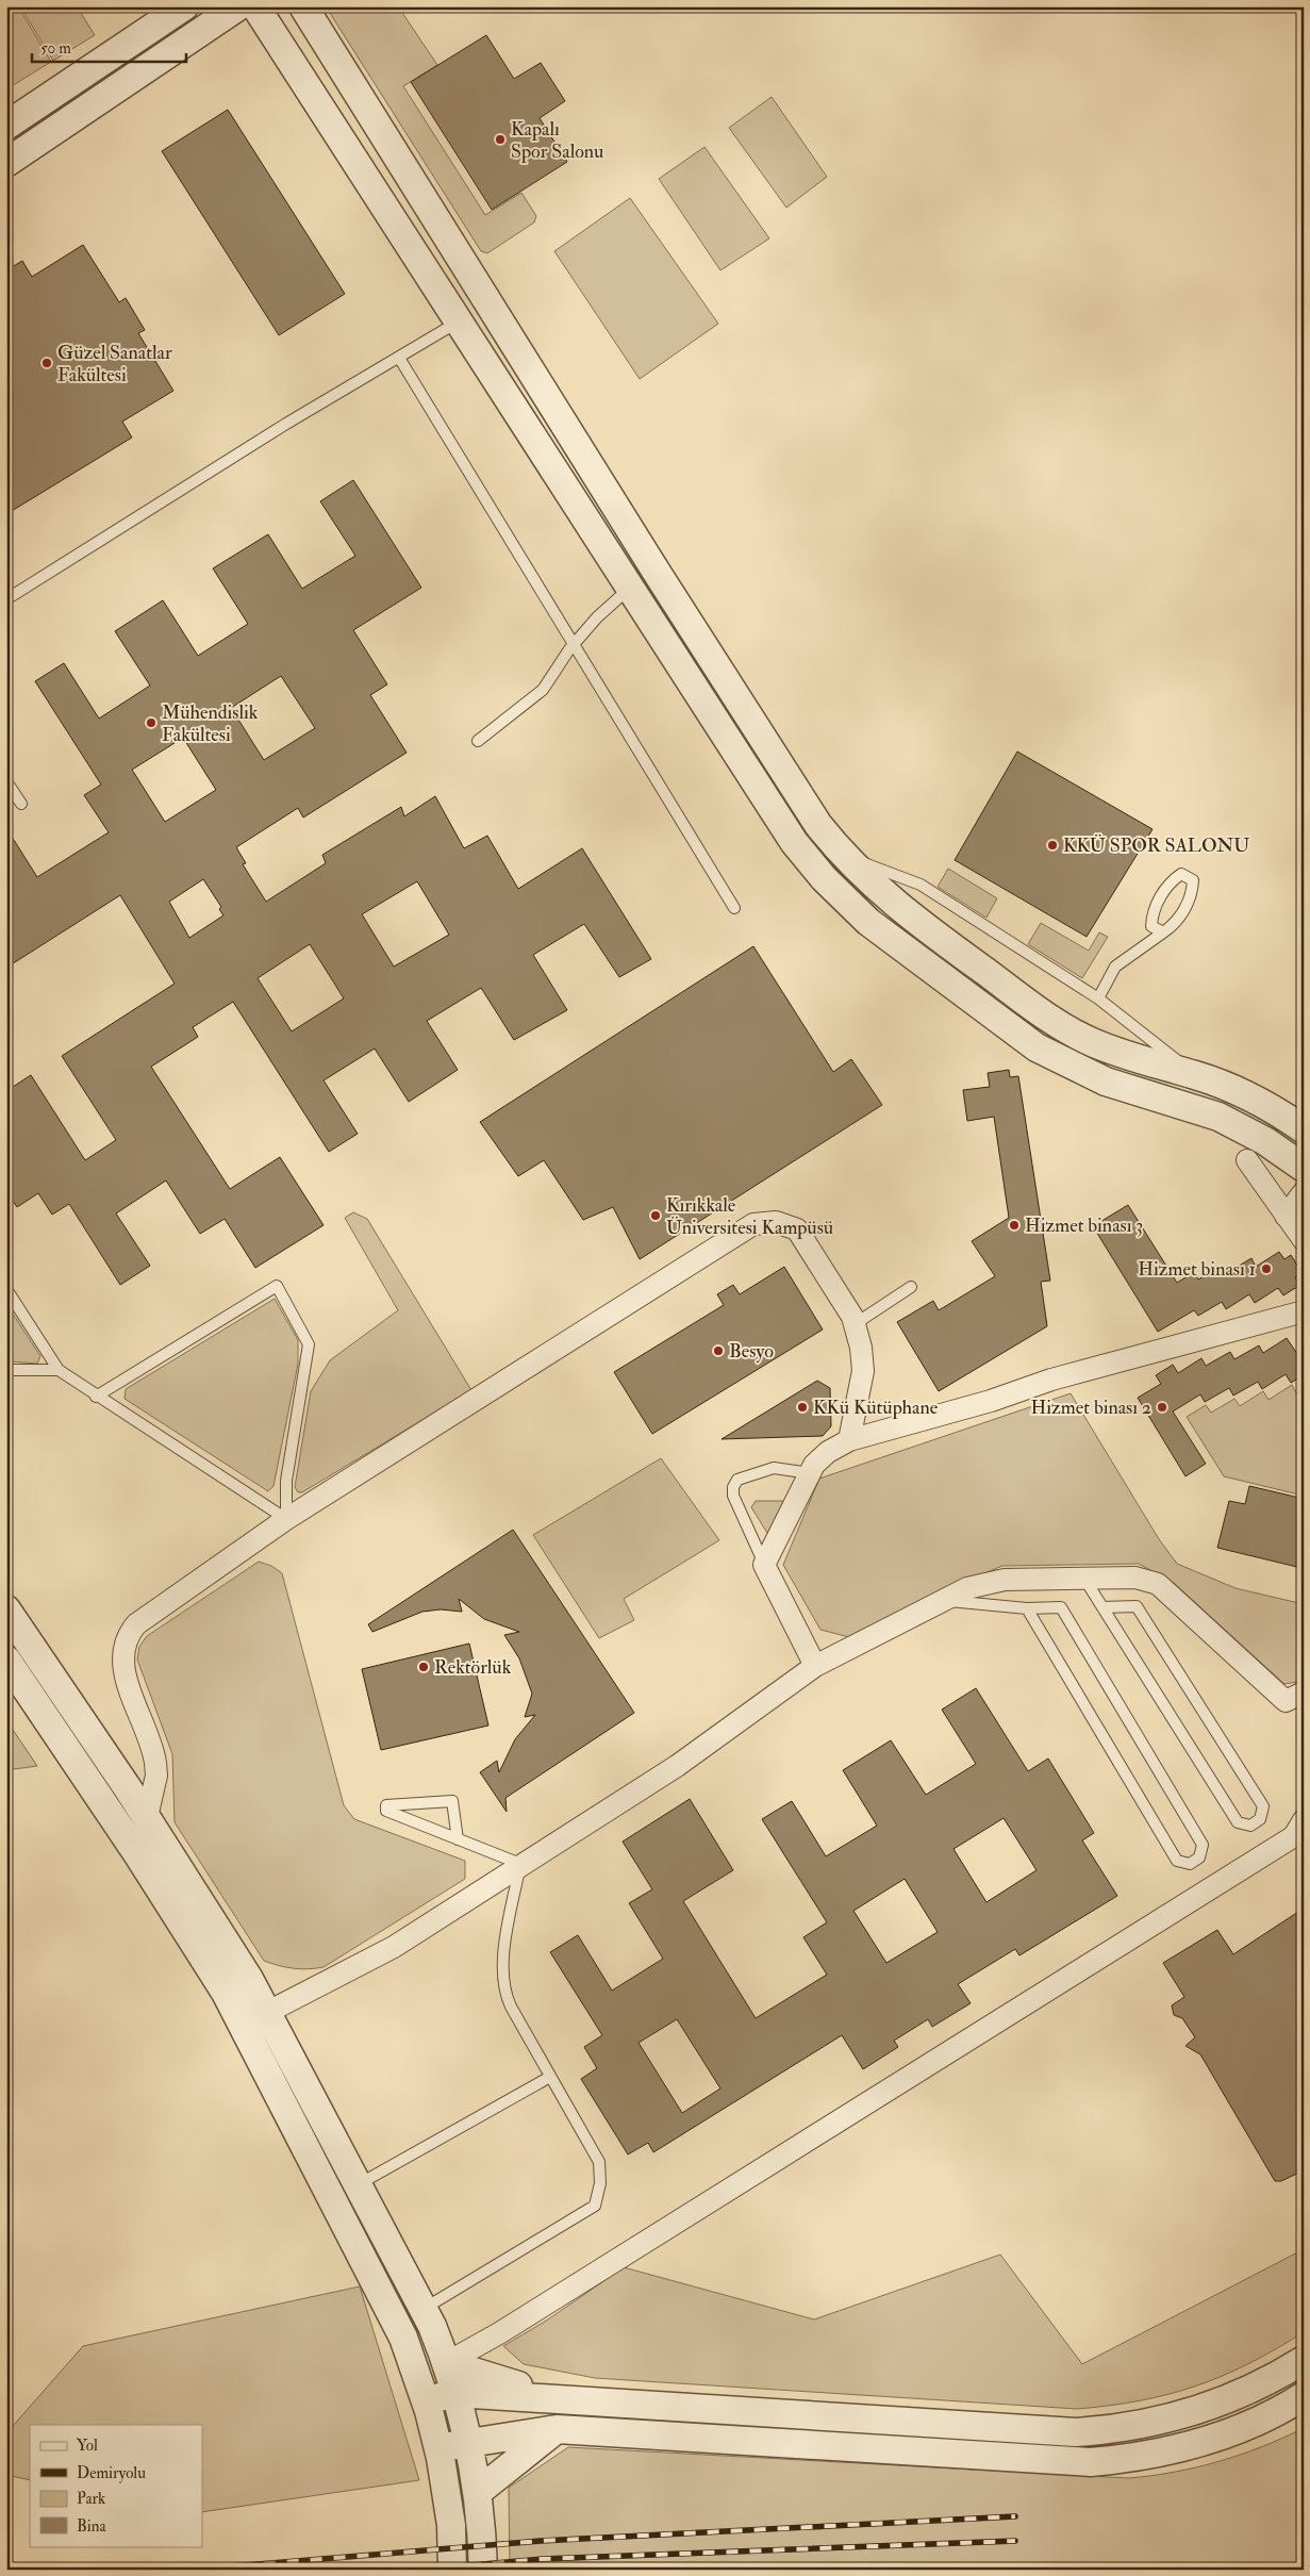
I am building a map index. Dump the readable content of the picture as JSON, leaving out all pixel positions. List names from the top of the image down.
{
  "places": [
    "Kapalı Spor Salonu",
    "Güzel Sanatlar Fakültesi",
    "Mühendislik Fakültesi",
    "KKÜ SPOR SALONU",
    "Kırıkkale Üniversitesi Kampüsü",
    "Hizmet binası 3",
    "Hizmet binası 1",
    "Besyo",
    "KKü Kütüphane",
    "Hizmet binası 2",
    "Rektörlük"
  ],
  "legend": [
    "Yol",
    "Demiryolu",
    "Park",
    "Bina"
  ],
  "scale_bar": "50 m"
}
